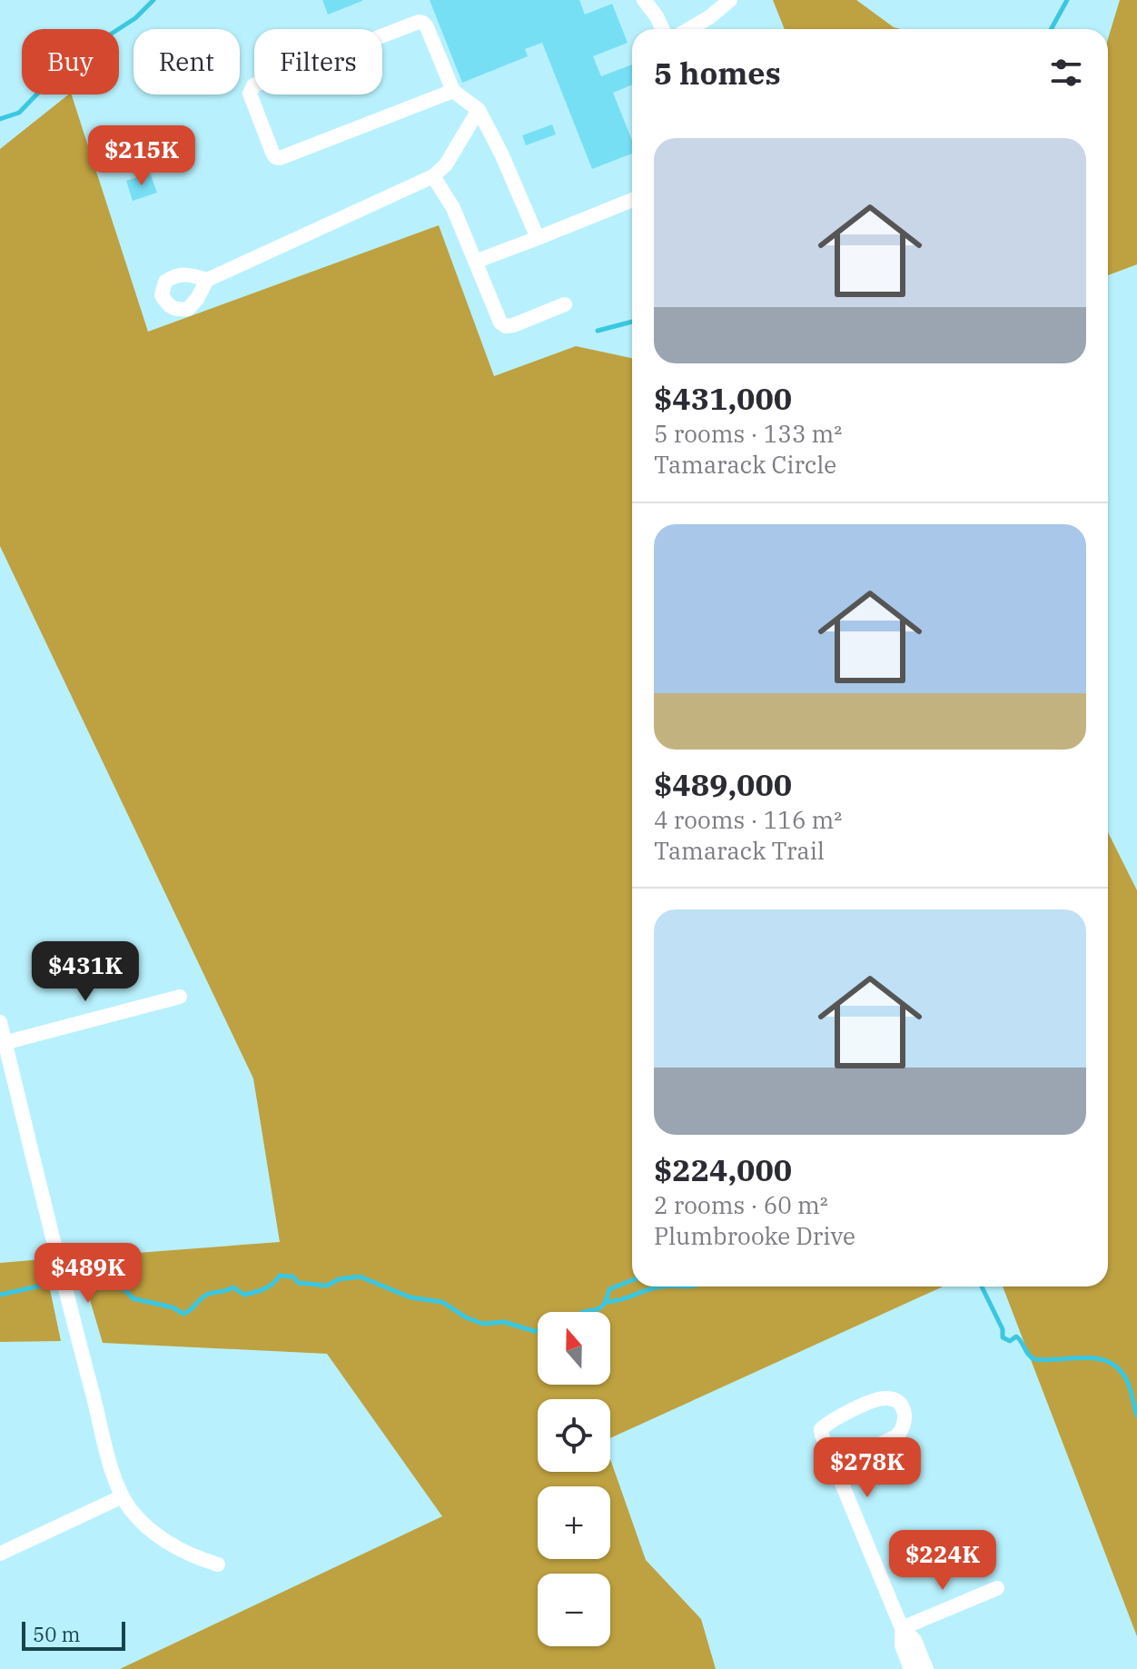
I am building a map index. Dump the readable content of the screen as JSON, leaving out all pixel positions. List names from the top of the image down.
{
  "scale_bar": "50 m",
  "north": "top",
  "page": {
    "chip": ["Buy", "Rent", "Filters"],
    "heading": "5 homes",
    "list": [
      {
        "name": "$431,000",
        "note": "5 rooms · 133 m² · Tamarack Circle"
      },
      {
        "name": "$489,000",
        "note": "4 rooms · 116 m² · Tamarack Trail"
      },
      {
        "name": "$224,000",
        "note": "2 rooms · 60 m² · Plumbrooke Drive"
      }
    ],
    "price": [
      "$215K",
      "$431K",
      "$489K",
      "$278K",
      "$224K"
    ],
    "map_buttons": ["+", "−"],
    "scale": "50 m"
  }
}
